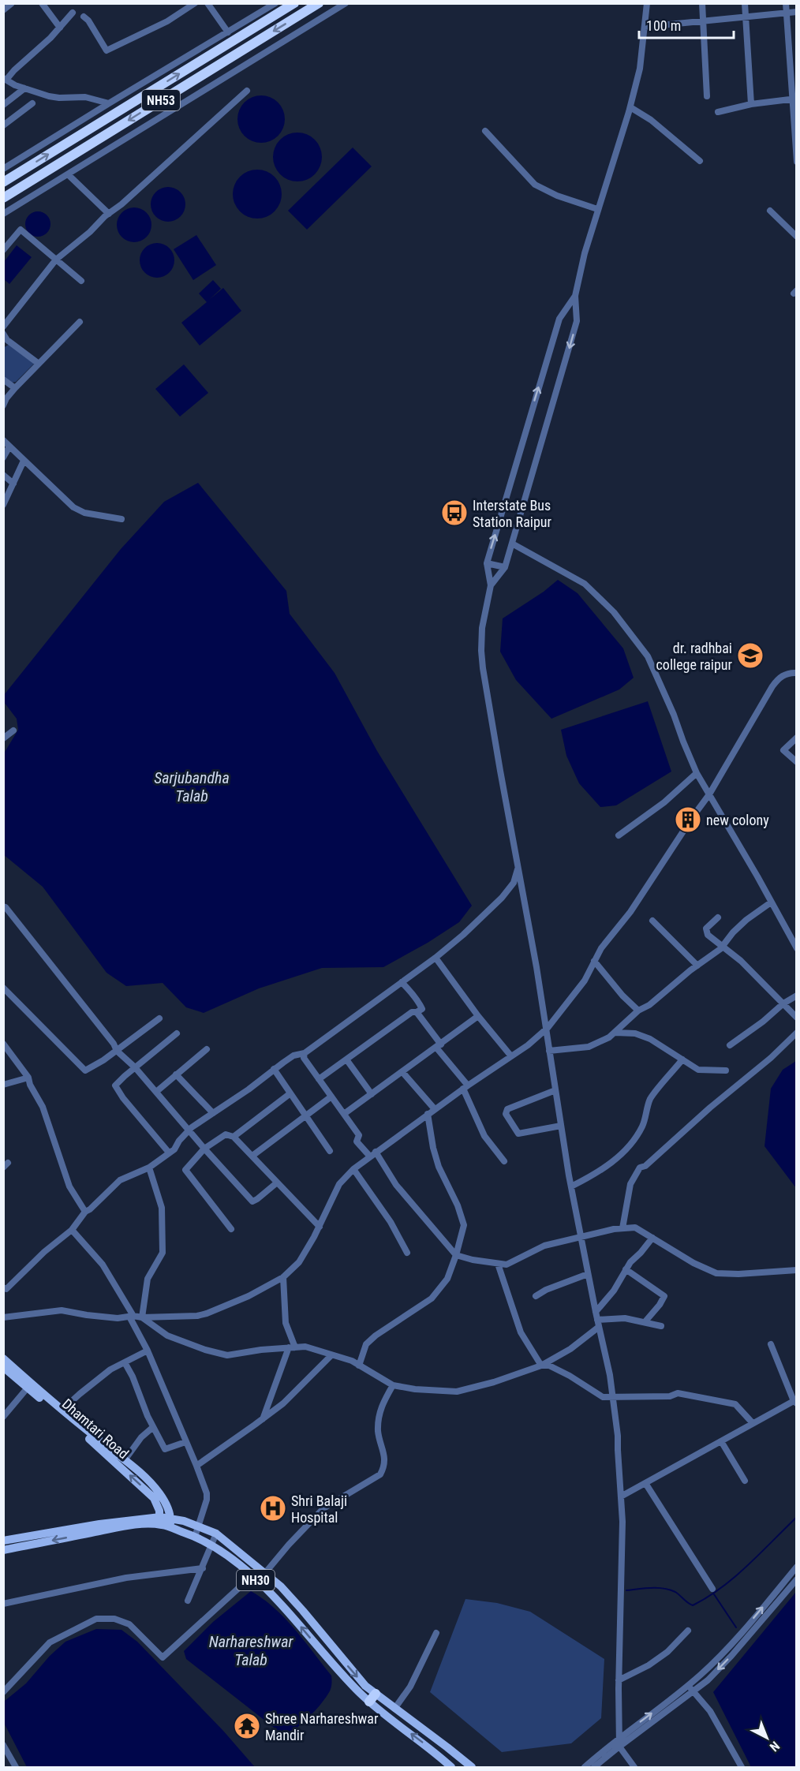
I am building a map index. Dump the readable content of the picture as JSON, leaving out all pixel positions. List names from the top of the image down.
{
  "streets": {
    "highway": ["NH53"],
    "main road": ["Dhamtari Road", "NH30"]
  },
  "crossings": [
    ["Dhamtari Road", "NH30"]
  ],
  "water": ["Sarjubandha Talab", "Narhareshwar Talab"],
  "places": {
    "bus stop": ["Interstate Bus Station Raipur"],
    "school or university": ["dr. radhbai college raipur"],
    "building": ["new colony"],
    "hospital": ["Shri Balaji Hospital"],
    "temple": ["Shree Narhareshwar Mandir"]
  },
  "scale_bar": "100 m",
  "north": "bottom right"
}
